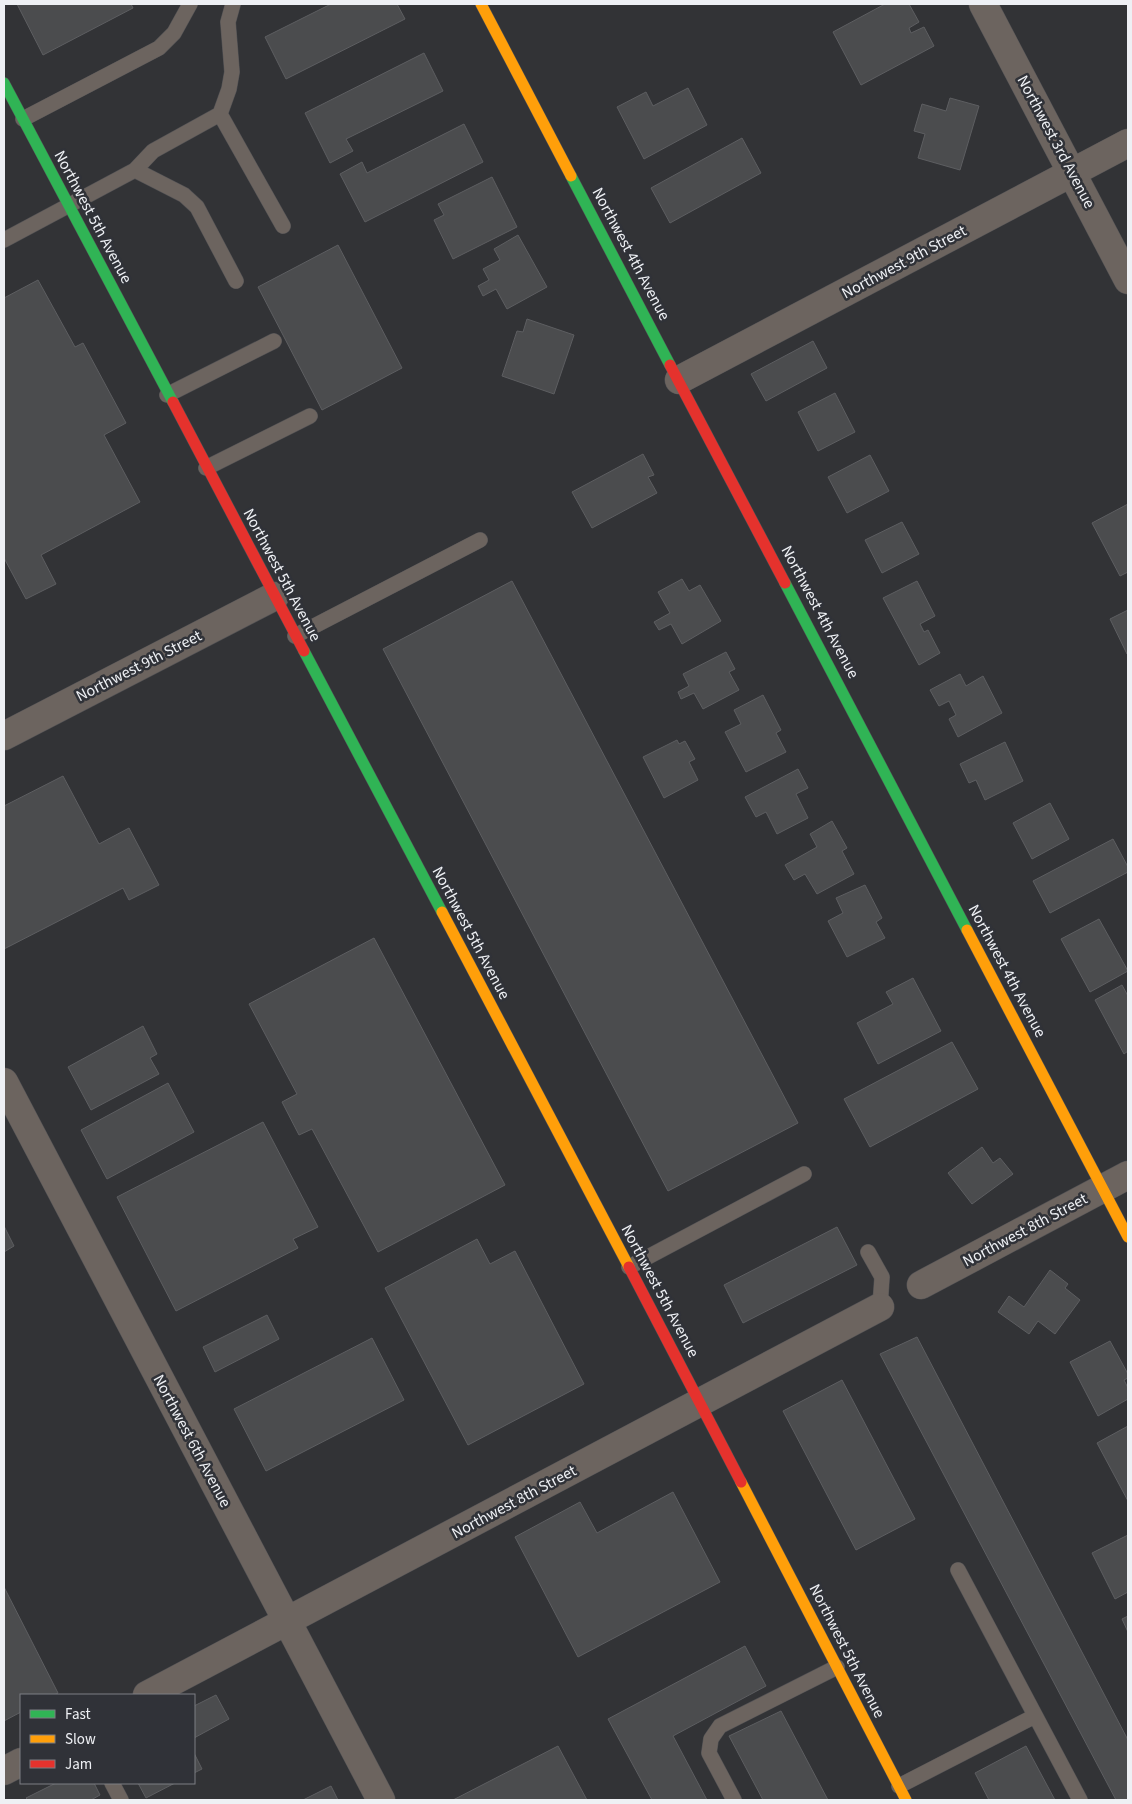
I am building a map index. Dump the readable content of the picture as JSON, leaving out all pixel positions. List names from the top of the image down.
{
  "streets": {
    "street": [
      "Northwest 3rd Avenue",
      "Northwest 5th Avenue",
      "Northwest 4th Avenue",
      "Northwest 9th Street",
      "Northwest 8th Street",
      "Northwest 6th Avenue"
    ]
  },
  "crossings": [
    ["Northwest 3rd Avenue", "Northwest 9th Street"],
    ["Northwest 5th Avenue", "Northwest 9th Street"],
    ["Northwest 5th Avenue", "Northwest 8th Street"],
    ["Northwest 4th Avenue", "Northwest 9th Street"],
    ["Northwest 4th Avenue", "Northwest 8th Street"],
    ["Northwest 8th Street", "Northwest 6th Avenue"]
  ],
  "legend": ["Fast", "Slow", "Jam"]
}
